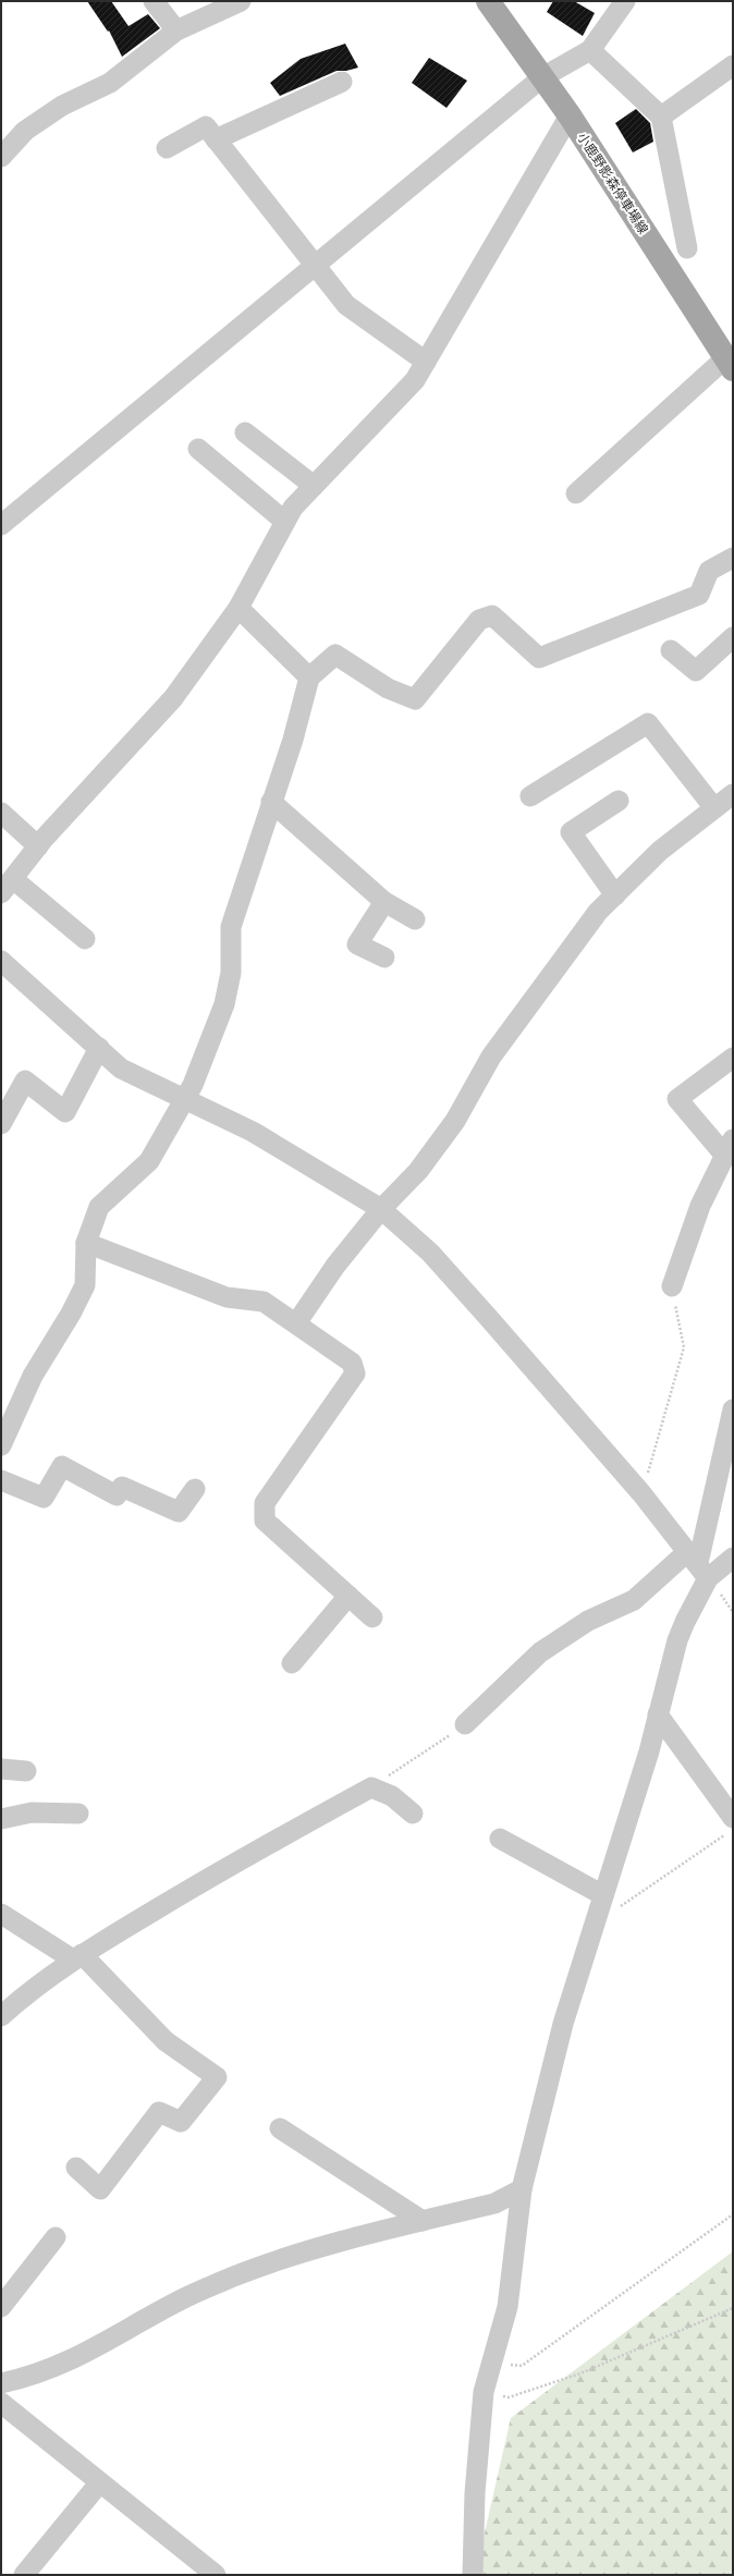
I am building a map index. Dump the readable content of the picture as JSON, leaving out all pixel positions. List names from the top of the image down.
{
  "streets": {
    "main road": ["小鹿野影森停車場線"]
  }
}
